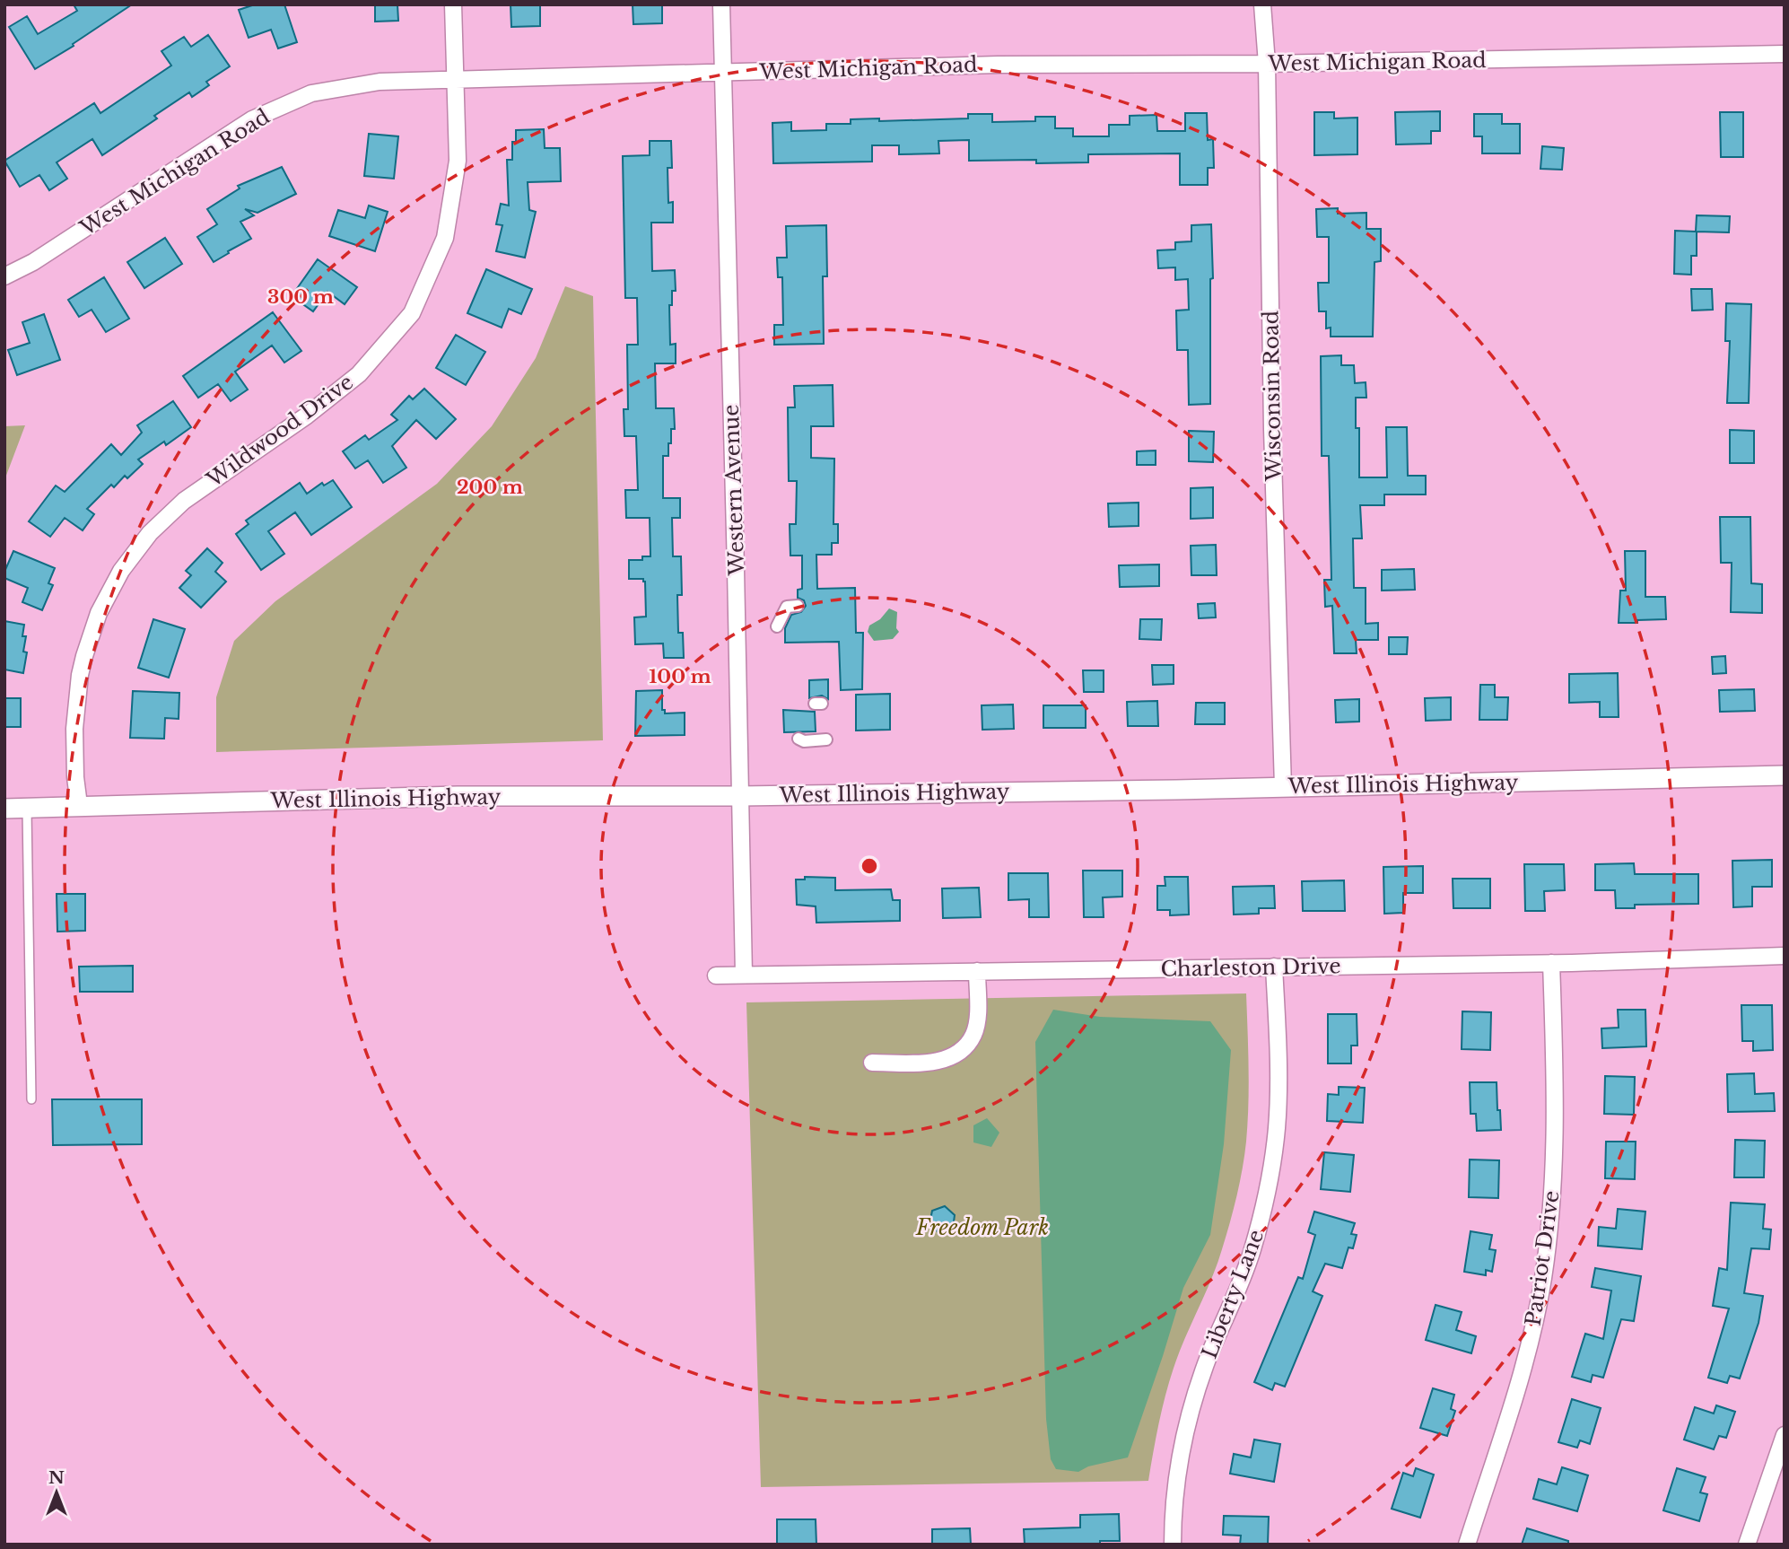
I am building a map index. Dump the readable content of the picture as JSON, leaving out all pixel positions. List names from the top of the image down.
{
  "streets": {
    "street": [
      "West Michigan Road",
      "Wisconsin Road",
      "Wildwood Drive",
      "Western Avenue",
      "West Illinois Highway",
      "Charleston Drive",
      "Patriot Drive",
      "Liberty Lane"
    ]
  },
  "crossings": [
    ["West Michigan Road", "Wisconsin Road"],
    ["West Michigan Road", "Wildwood Drive"],
    ["West Michigan Road", "Western Avenue"],
    ["Wisconsin Road", "West Illinois Highway"],
    ["Wildwood Drive", "West Illinois Highway"],
    ["Western Avenue", "West Illinois Highway"],
    ["Western Avenue", "Charleston Drive"],
    ["Charleston Drive", "Patriot Drive"],
    ["Charleston Drive", "Liberty Lane"]
  ],
  "parks": ["Freedom Park"],
  "north": "top",
  "rings": ["300 m", "200 m", "100 m"]
}
